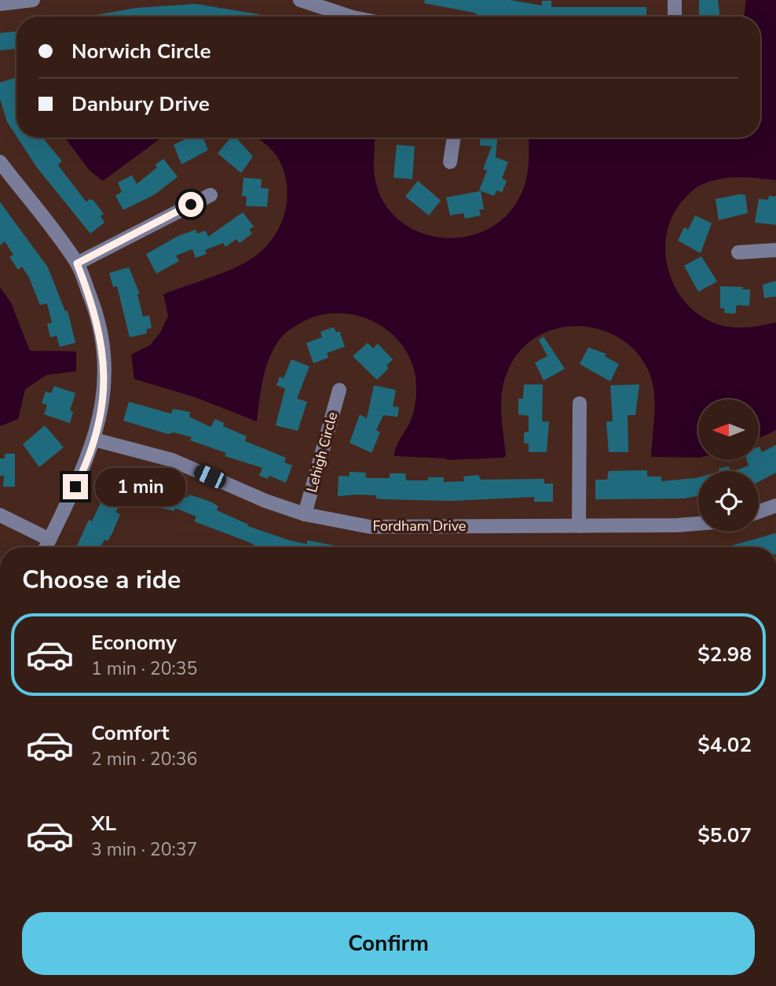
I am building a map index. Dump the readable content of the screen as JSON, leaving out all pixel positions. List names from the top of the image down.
{
  "streets": {
    "street": ["Lehigh Circle", "Fordham Drive"]
  },
  "crossings": [
    ["Lehigh Circle", "Fordham Drive"]
  ],
  "north": "left",
  "page": {
    "banner": ["Norwich Circle", "Danbury Drive"],
    "bubble": "1 min",
    "heading": "Choose a ride",
    "list": [
      {
        "name": "Economy",
        "note": "1 min · 20:35",
        "value": "$2.98"
      },
      {
        "name": "Comfort",
        "note": "2 min · 20:36",
        "value": "$4.02"
      },
      {
        "name": "XL",
        "note": "3 min · 20:37",
        "value": "$5.07"
      }
    ],
    "buttons": "Confirm"
  }
}
